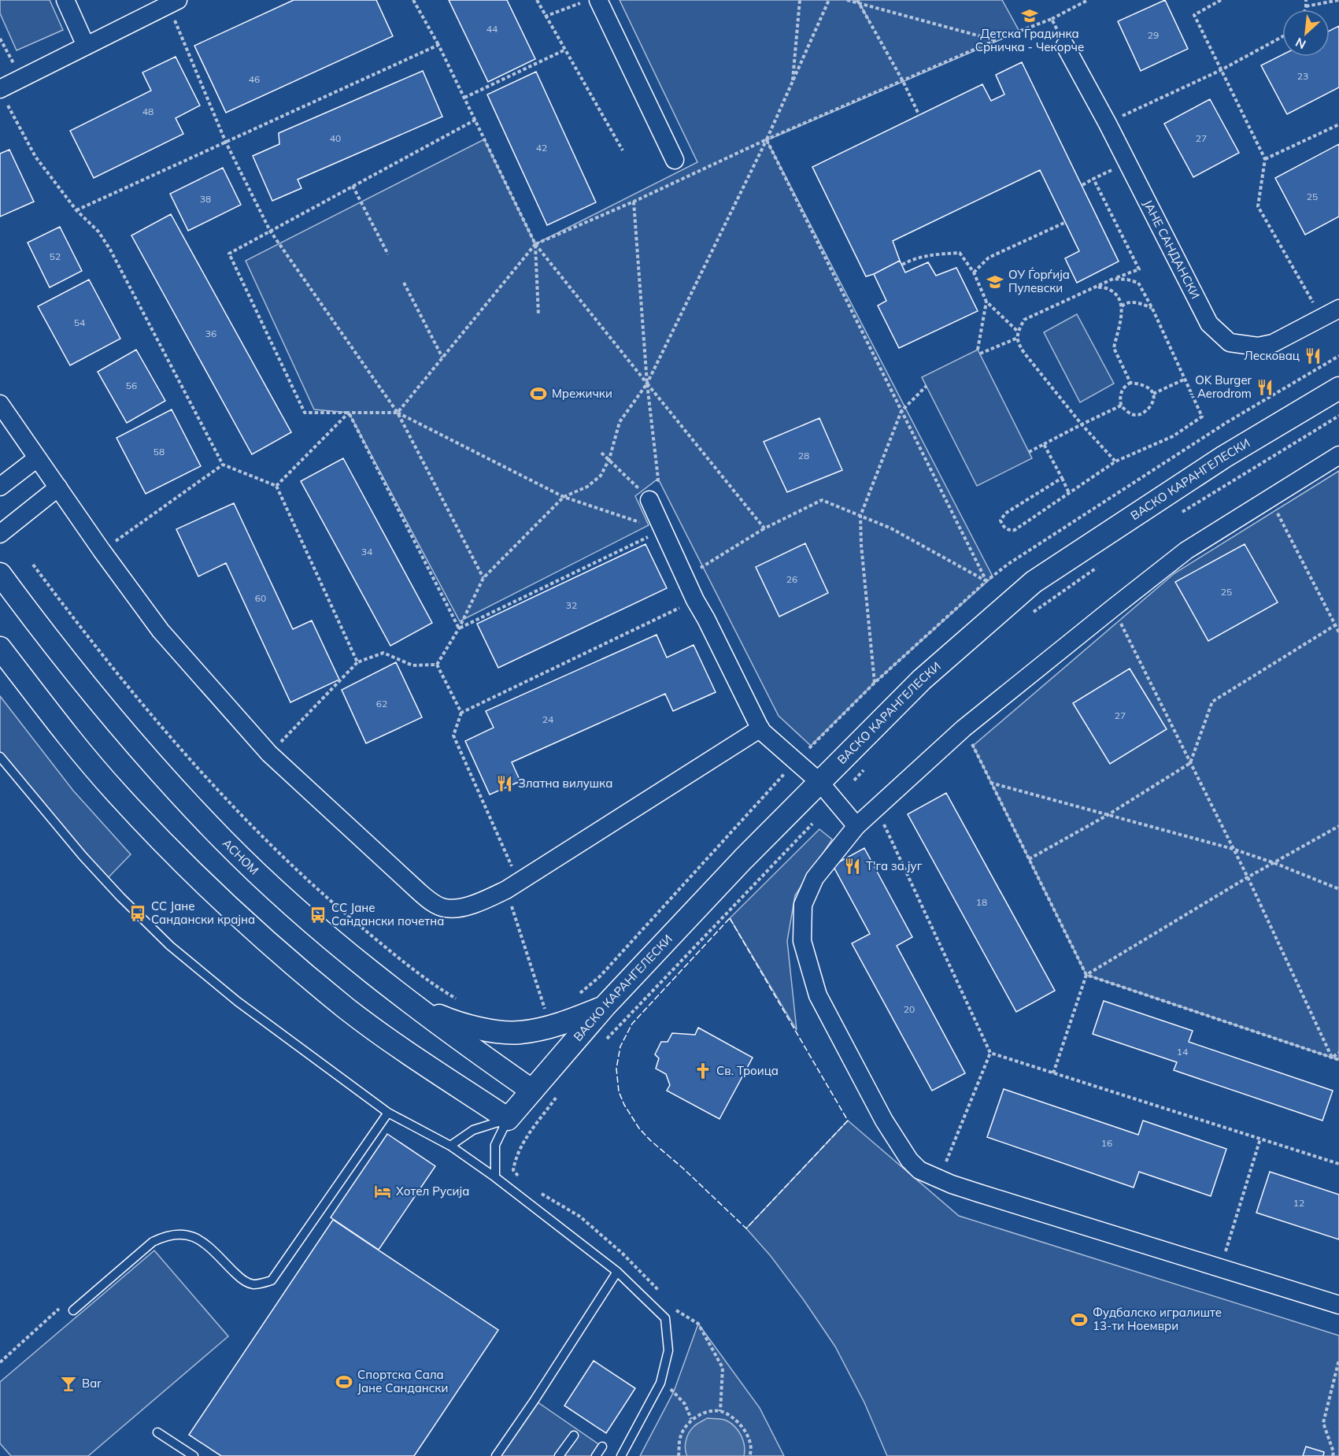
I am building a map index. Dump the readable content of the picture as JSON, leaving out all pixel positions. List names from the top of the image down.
{
  "streets": {
    "street": ["ЈАНЕ САНДАНСКИ", "ВАСКО КАРАНГЕЛЕСКИ", "АСНОМ"]
  },
  "crossings": [
    ["ВАСКО КАРАНГЕЛЕСКИ", "АСНОМ"]
  ],
  "places": {
    "school or university": ["Детска Градинка Срничка - Чекорче", "ОУ Ѓорѓија Пулевски"],
    "restaurant": [
      "Лесковац",
      "OK Burger - Aerodrom",
      "Златна вилушка",
      "Т'га за југ"
    ],
    "sports": ["Мрежички", "Фудбалско игралиште 13-ти Ноември", "Спортска Сала Јане Сандански"],
    "bus stop": ["СС Јане Сандански крајна", "СС Јане Сандански почетна"],
    "church": ["Св. Троица"],
    "hotel": ["Хотел Русија"],
    "bar": ["Bar"]
  },
  "house_numbers": [
    "44",
    "29",
    "23",
    "46",
    "48",
    "40",
    "27",
    "42",
    "25",
    "38",
    "52",
    "54",
    "36",
    "56",
    "58",
    "28",
    "34",
    "26",
    "25",
    "60",
    "32",
    "62",
    "27",
    "24",
    "18",
    "20",
    "14",
    "16",
    "12"
  ],
  "north": "bottom left"
}
